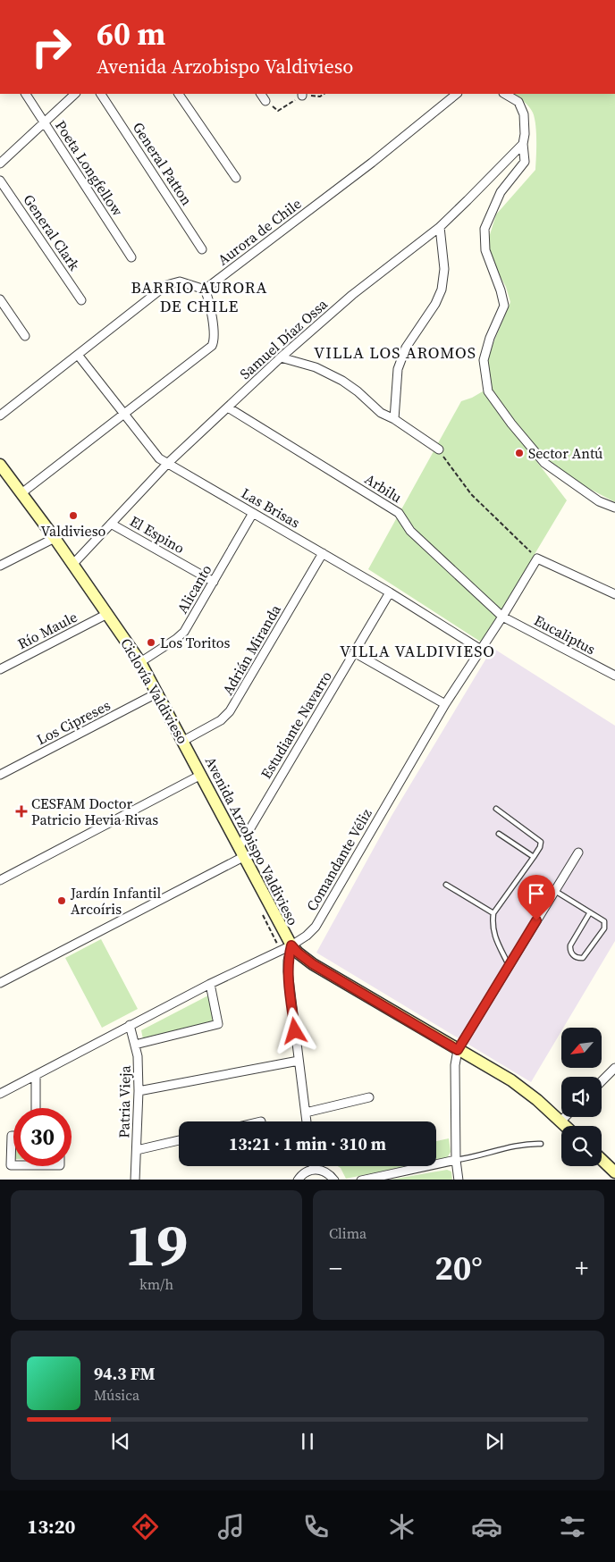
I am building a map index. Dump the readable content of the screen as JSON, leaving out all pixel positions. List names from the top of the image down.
{
  "streets": {
    "street": [
      "General Patton",
      "Poeta Longfellow",
      "Aurora de Chile",
      "General Clark",
      "Samuel Díaz Ossa",
      "Arbilu",
      "Las Brisas",
      "El Espino",
      "Alicanto",
      "Río Maule",
      "Eucaliptus",
      "Adrián Miranda",
      "Los Cipreses",
      "Estudiante Navarro",
      "Avenida Arzobispo Valdivieso",
      "Comandante Véliz",
      "Patria Vieja"
    ]
  },
  "crossings": [
    ["Samuel Díaz Ossa", "Arbilu"],
    ["Samuel Díaz Ossa", "Las Brisas"],
    ["Samuel Díaz Ossa", "El Espino"],
    ["Samuel Díaz Ossa", "Avenida Arzobispo Valdivieso"],
    ["Arbilu", "Eucaliptus"],
    ["Arbilu", "Comandante Véliz"],
    ["Las Brisas", "Alicanto"],
    ["Las Brisas", "Adrián Miranda"],
    ["Las Brisas", "Estudiante Navarro"],
    ["Las Brisas", "Comandante Véliz"],
    ["El Espino", "Alicanto"],
    ["Alicanto", "Avenida Arzobispo Valdivieso"],
    ["Río Maule", "Avenida Arzobispo Valdivieso"],
    ["Eucaliptus", "Comandante Véliz"],
    ["Adrián Miranda", "Avenida Arzobispo Valdivieso"],
    ["Los Cipreses", "Avenida Arzobispo Valdivieso"],
    ["Estudiante Navarro", "Avenida Arzobispo Valdivieso"],
    ["Avenida Arzobispo Valdivieso", "Comandante Véliz"],
    ["Comandante Véliz", "Patria Vieja"]
  ],
  "districts": ["BARRIO AURORA DE CHILE", "VILLA LOS AROMOS", "VILLA VALDIVIESO"],
  "places": {
    "other": [
      "Sector Antú",
      "Valdivieso",
      "Los Toritos",
      "Jardín Infantil Arcoíris"
    ],
    "health": ["CESFAM Doctor Patricio Hevia Rivas"]
  },
  "north": "bottom left",
  "page": {
    "turn": ["60 m", "Avenida Arzobispo Valdivieso"],
    "limit": "30",
    "trip": "13:21 · 1 min · 310 m",
    "tile": [
      ["19", "km/h"],
      "Clima"
    ],
    "heat": ["−", "20°", "+"],
    "song": ["94.3 FM", "Música"],
    "tabs": "13:20"
  }
}
